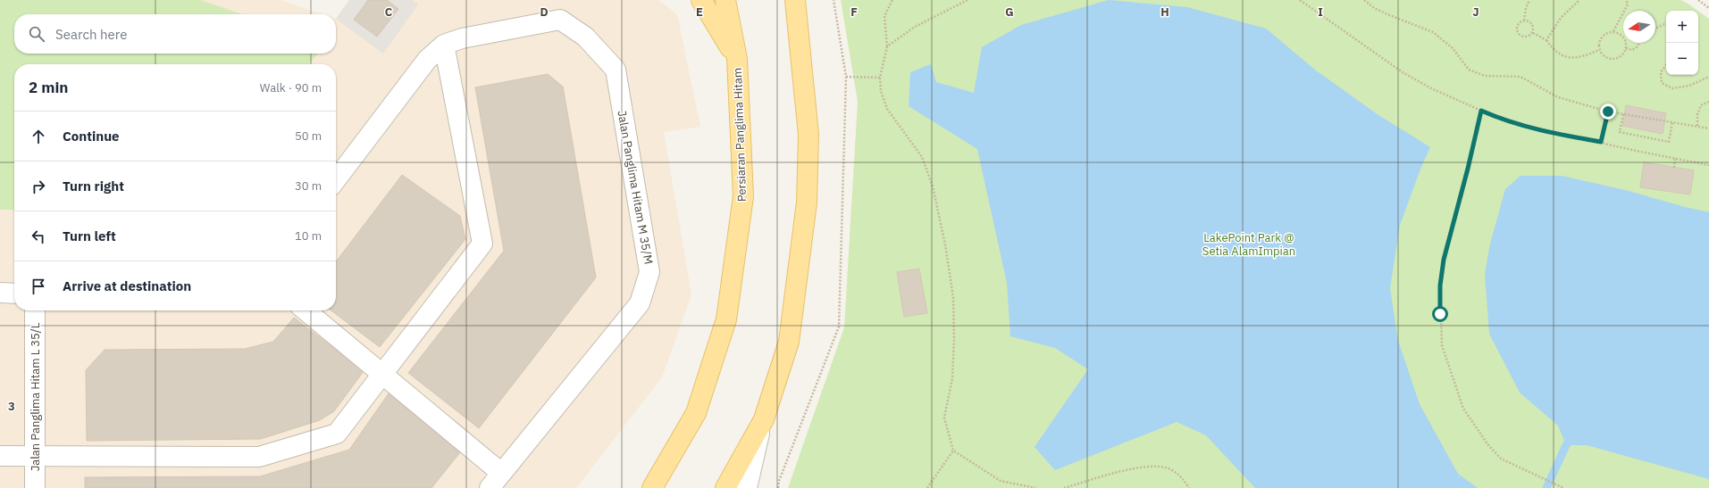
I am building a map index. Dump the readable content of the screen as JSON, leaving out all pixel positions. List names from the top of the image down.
{
  "streets": {
    "main road": ["Persiaran Panglima Hitam"],
    "street": ["Jalan Panglima Hitam M 35/M", "Jalan Panglima Hitam L 35/L"]
  },
  "parks": ["LakePoint Park @ Setia AlamImpian"],
  "north": "left",
  "page": {
    "map_buttons": ["+", "−"],
    "search": "Search here",
    "heading": ["2 min", "Walk · 90 m"],
    "list": [
      ["Continue", "50 m"],
      ["Turn right", "30 m"],
      ["Turn left", "10 m"],
      "Arrive at destination"
    ]
  },
  "grid": {
    "columns": [
      "C",
      "D",
      "E",
      "F",
      "G",
      "H",
      "I",
      "J"
    ],
    "rows": ["3"]
  }
}
